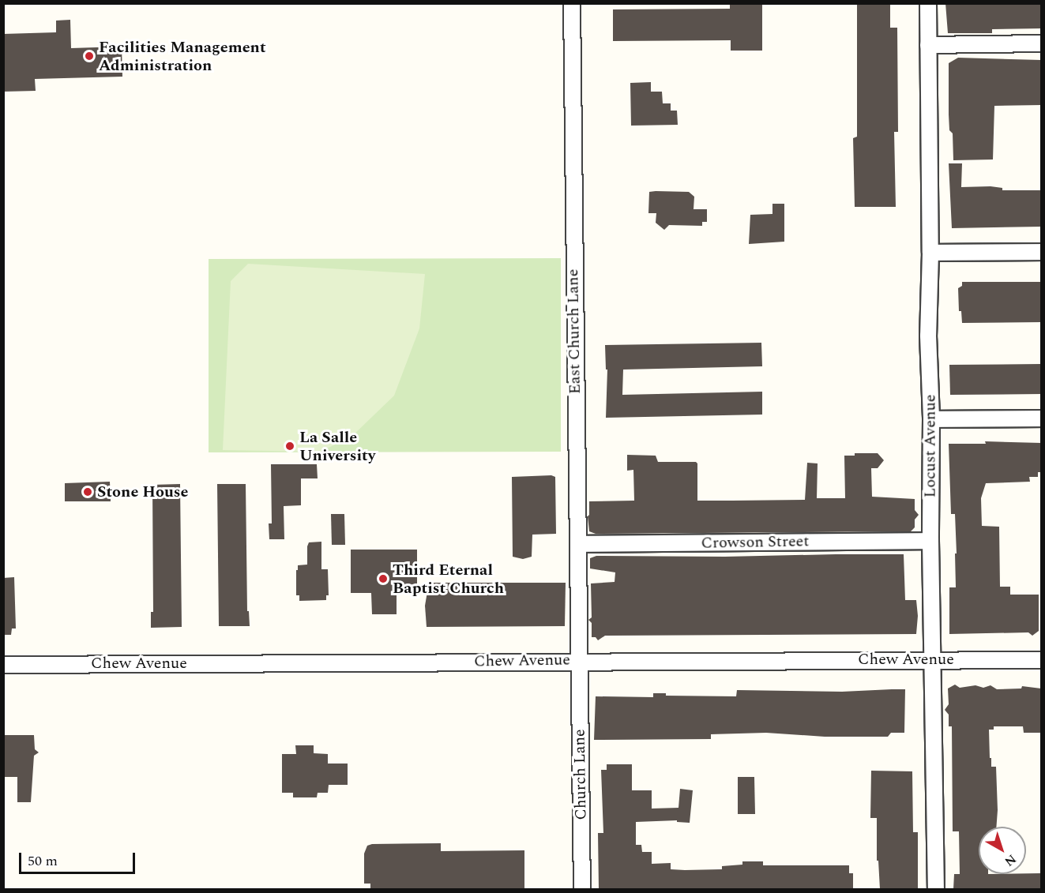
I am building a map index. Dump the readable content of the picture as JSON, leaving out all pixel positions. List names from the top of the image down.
{
  "streets": {
    "street": [
      "East Church Lane",
      "Locust Avenue",
      "Crowson Street",
      "Chew Avenue",
      "Church Lane"
    ]
  },
  "crossings": [
    ["East Church Lane", "Crowson Street"],
    ["East Church Lane", "Chew Avenue"],
    ["East Church Lane", "Church Lane"],
    ["Locust Avenue", "Crowson Street"],
    ["Locust Avenue", "Chew Avenue"],
    ["Chew Avenue", "Church Lane"]
  ],
  "places": [
    "Facilities Management Administration",
    "La Salle University",
    "Stone House",
    "Third Eternal Baptist Church"
  ],
  "scale_bar": "50 m",
  "north": "bottom right"
}
